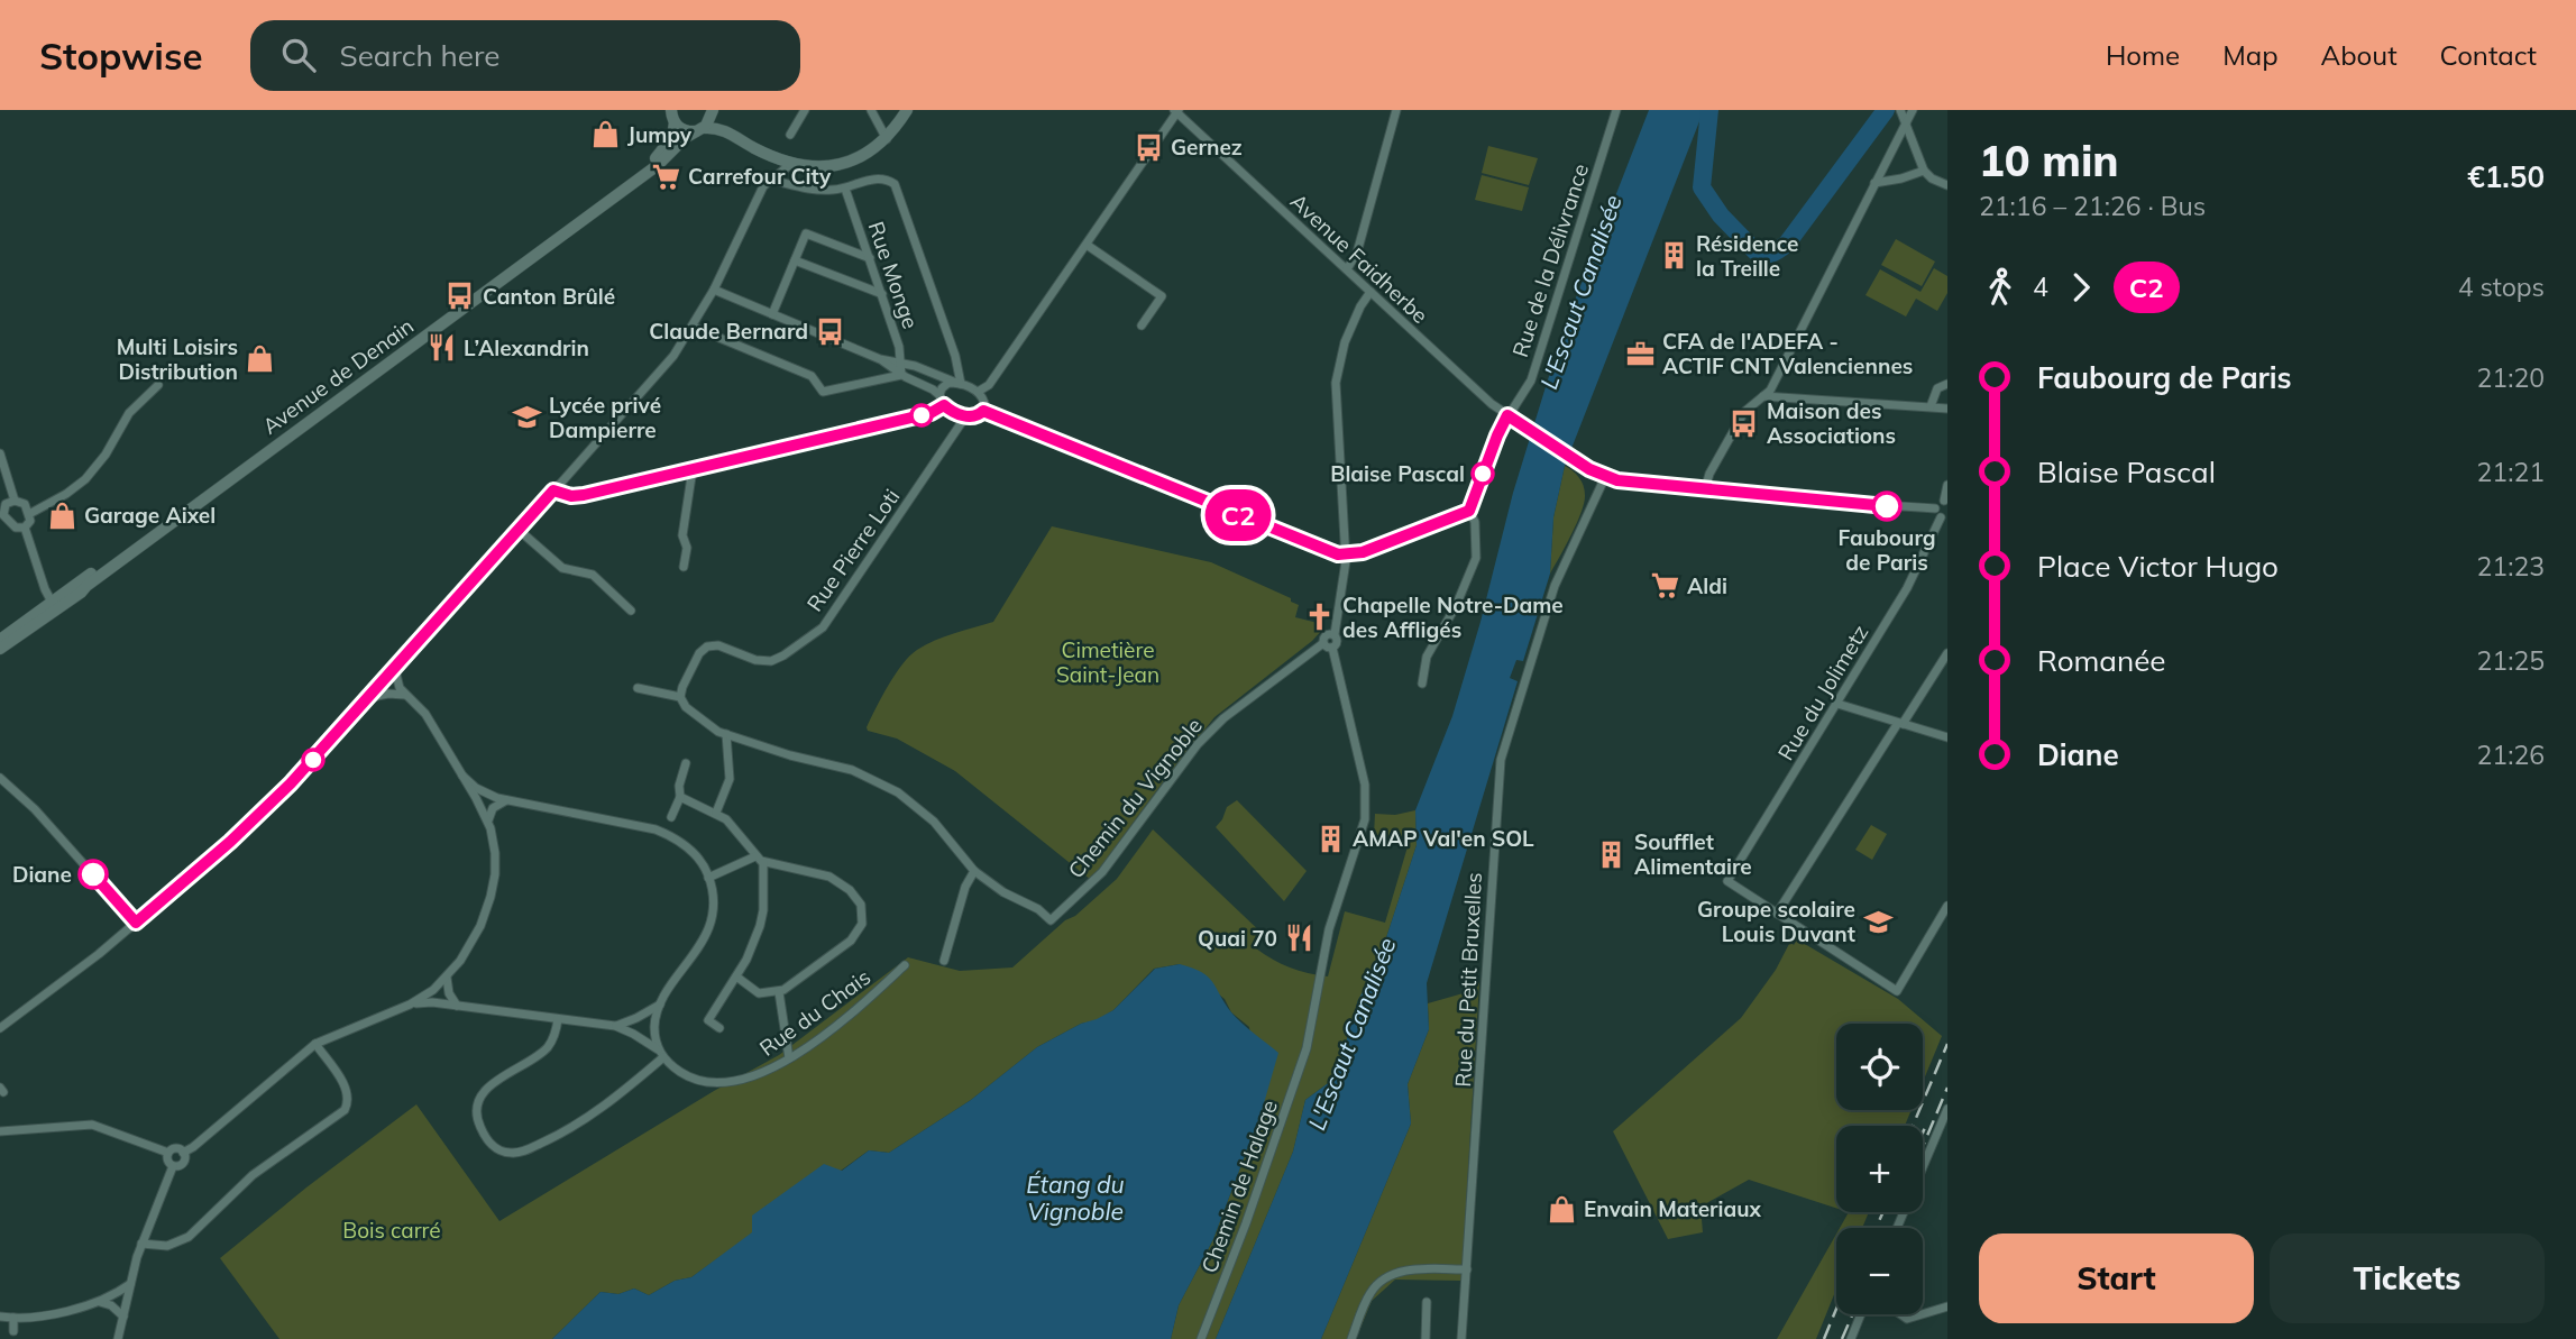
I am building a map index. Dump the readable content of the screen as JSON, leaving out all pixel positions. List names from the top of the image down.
{
  "streets": {
    "main road": ["Avenue de Denain"],
    "street": [
      "Avenue Faidherbe",
      "Rue de la Délivrance",
      "Rue Monge",
      "Rue Pierre Loti",
      "Rue du Jolimetz",
      "Chemin du Vignoble",
      "Rue du Petit Bruxelles",
      "Rue du Chais",
      "Chemin de Halage"
    ]
  },
  "crossings": [
    ["Avenue Faidherbe", "Rue de la Délivrance"],
    ["Avenue Faidherbe", "Rue du Jolimetz"],
    ["Avenue Faidherbe", "Rue du Petit Bruxelles"],
    ["Chemin du Vignoble", "Chemin de Halage"]
  ],
  "water": ["L'Escaut Canalisée", "Étang du Vignoble"],
  "parks": ["Cimetière Saint-Jean", "Bois carré"],
  "places": {
    "shop": [
      "Jumpy",
      "Multi Loisirs Distribution",
      "Garage Aixel",
      "Envain Materiaux"
    ],
    "bus stop": [
      "Gernez",
      "Canton Brûlé",
      "Claude Bernard",
      "Maison des Associations"
    ],
    "supermarket": ["Carrefour City", "Aldi"],
    "building": ["Résidence la Treille", "AMAP Val'en SOL", "Soufflet Alimentaire"],
    "restaurant": ["L’Alexandrin", "Quai 70"],
    "office": ["CFA de l'ADEFA - ACTIF CNT Valenciennes"],
    "school or university": ["Lycée privé Dampierre", "Groupe scolaire Louis Duvant"],
    "other": ["Blaise Pascal", "Faubourg de Paris", "Diane"],
    "church": ["Chapelle Notre-Dame des Affligés"]
  },
  "lines": ["bus line C2"],
  "page": {
    "header": "Stopwise",
    "search": "Search here",
    "nav": [
      "Home",
      "Map",
      "About",
      "Contact"
    ],
    "on_map": "C2",
    "heading": ["10 min", "21:16 – 21:26 · Bus", "€1.50"],
    "legs": ["4", "C2", "4 stops"],
    "list": [
      {
        "name": "Faubourg de Paris",
        "value": "21:20"
      },
      {
        "name": "Blaise Pascal",
        "value": "21:21"
      },
      {
        "name": "Place Victor Hugo",
        "value": "21:23"
      },
      {
        "name": "Romanée",
        "value": "21:25"
      },
      {
        "name": "Diane",
        "value": "21:26"
      }
    ],
    "map_buttons": ["+", "−"],
    "buttons": ["Start", "Tickets"]
  }
}
